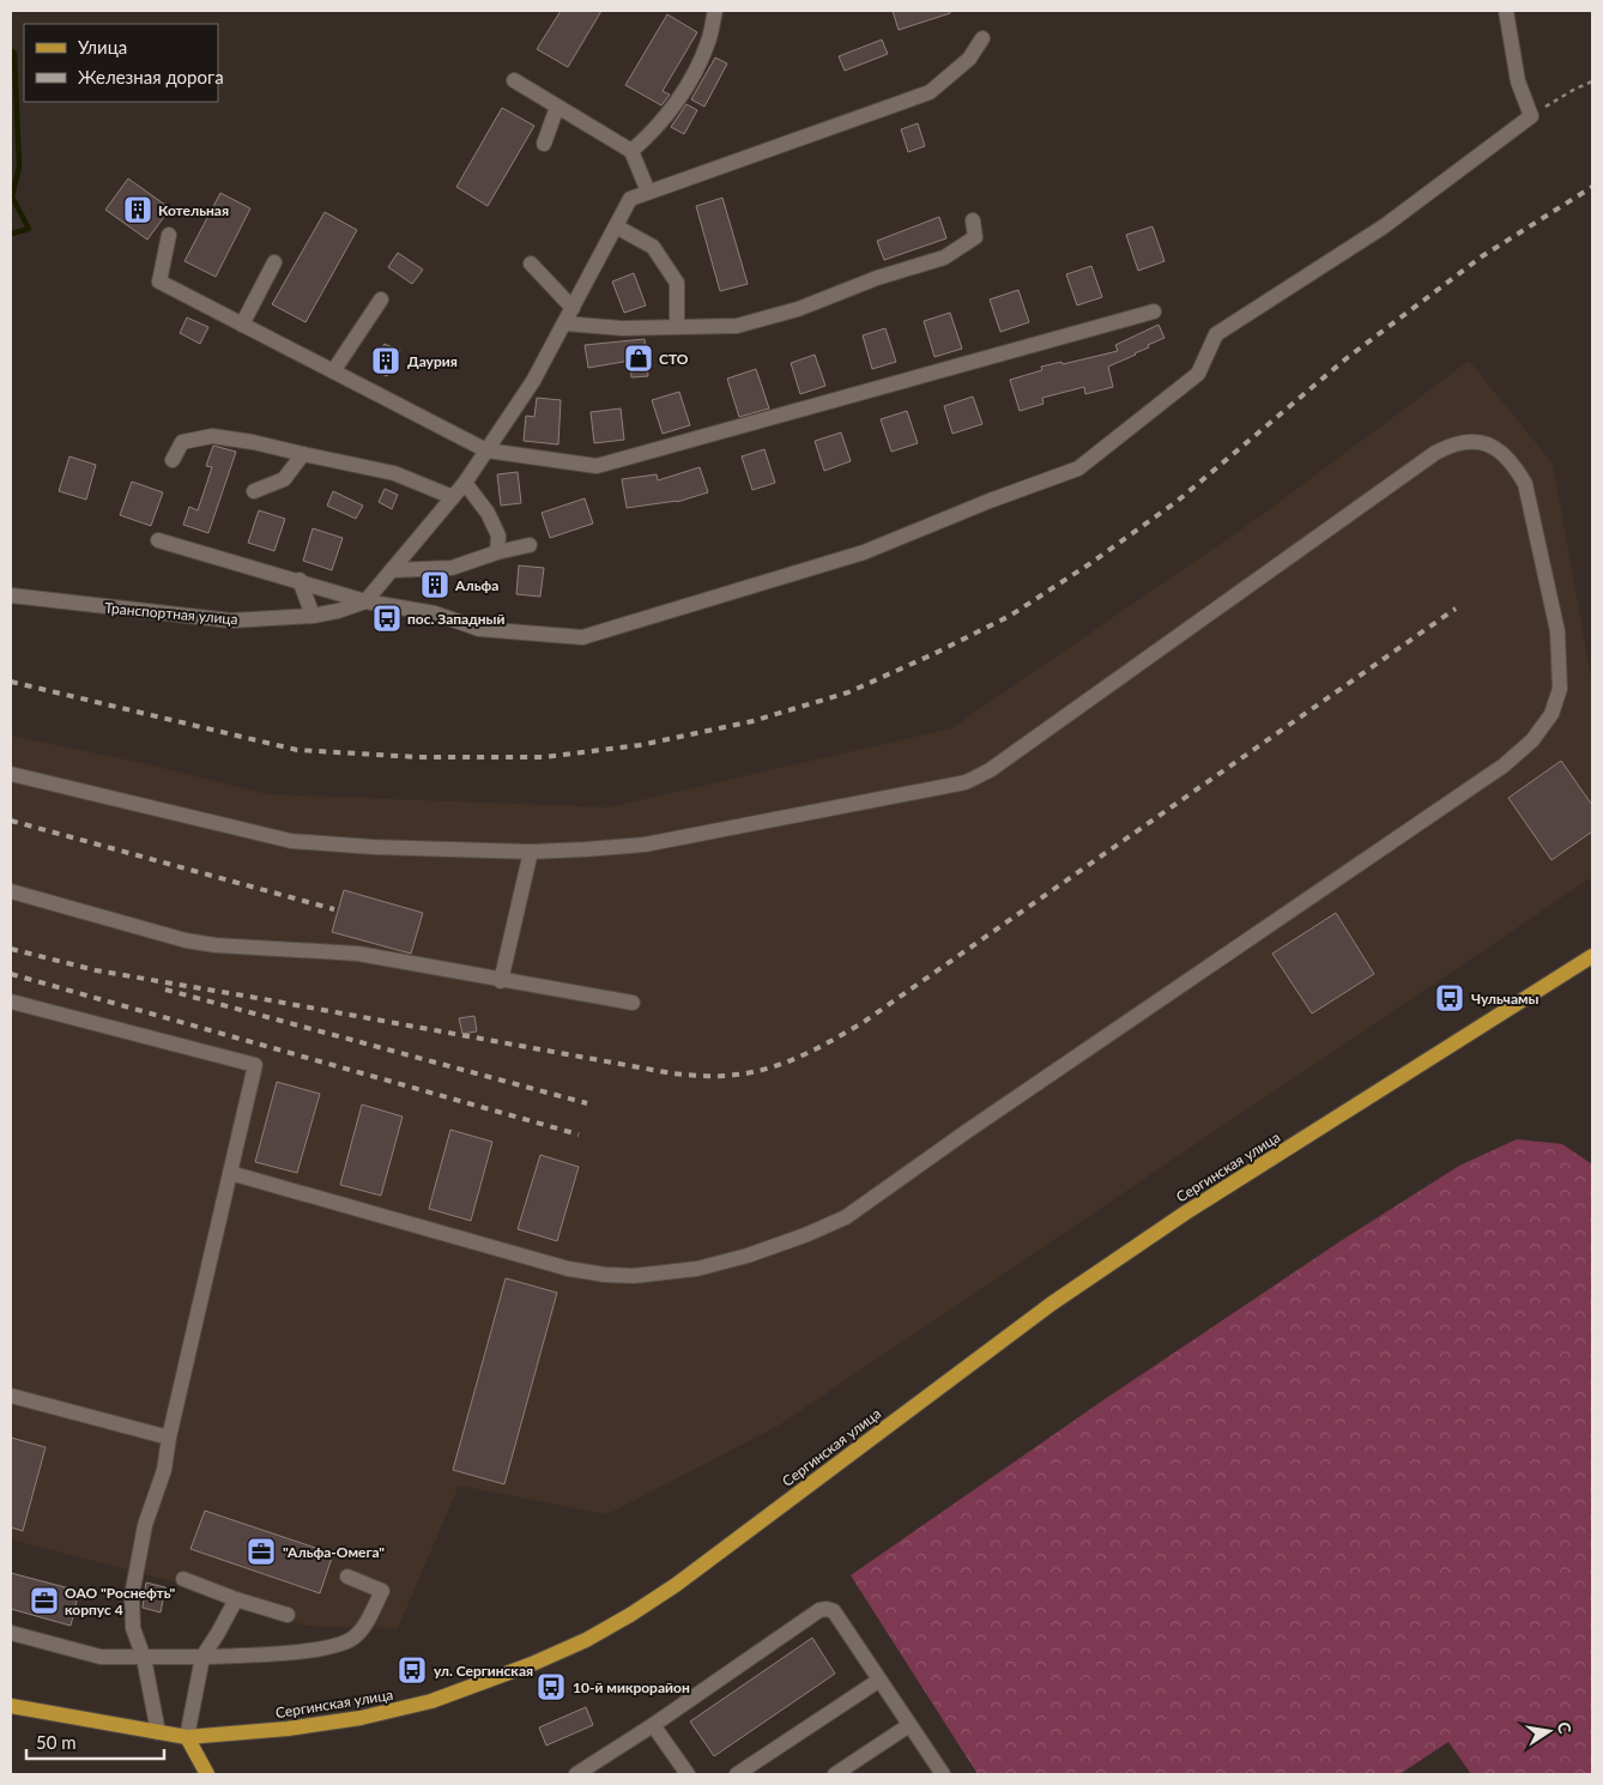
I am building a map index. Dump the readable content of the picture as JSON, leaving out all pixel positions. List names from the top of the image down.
{
  "streets": {
    "main road": ["Сергинская улица"],
    "street": ["Транспортная улица"]
  },
  "places": {
    "building": ["Котельная", "Даурия", "Альфа"],
    "shop": ["СТО"],
    "bus stop": [
      "пос. Западный",
      "Чульчамы",
      "ул. Сергинская",
      "10-й микрорайон"
    ],
    "office": ["\"Альфа-Омега\"", "ОАО \"Роснефть\" корпус 4"]
  },
  "legend": ["Улица", "Железная дорога"],
  "scale_bar": "50 m",
  "north": "right"
}
